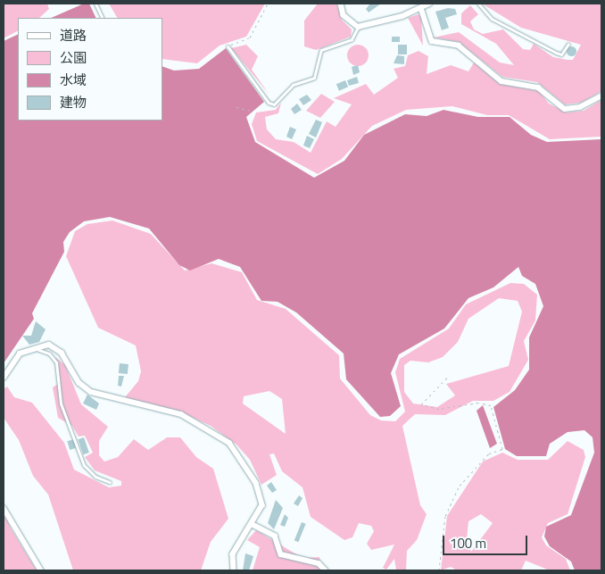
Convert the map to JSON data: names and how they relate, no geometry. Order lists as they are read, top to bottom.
{
  "legend": [
    "道路",
    "公園",
    "水域",
    "建物"
  ],
  "scale_bar": "100 m"
}
